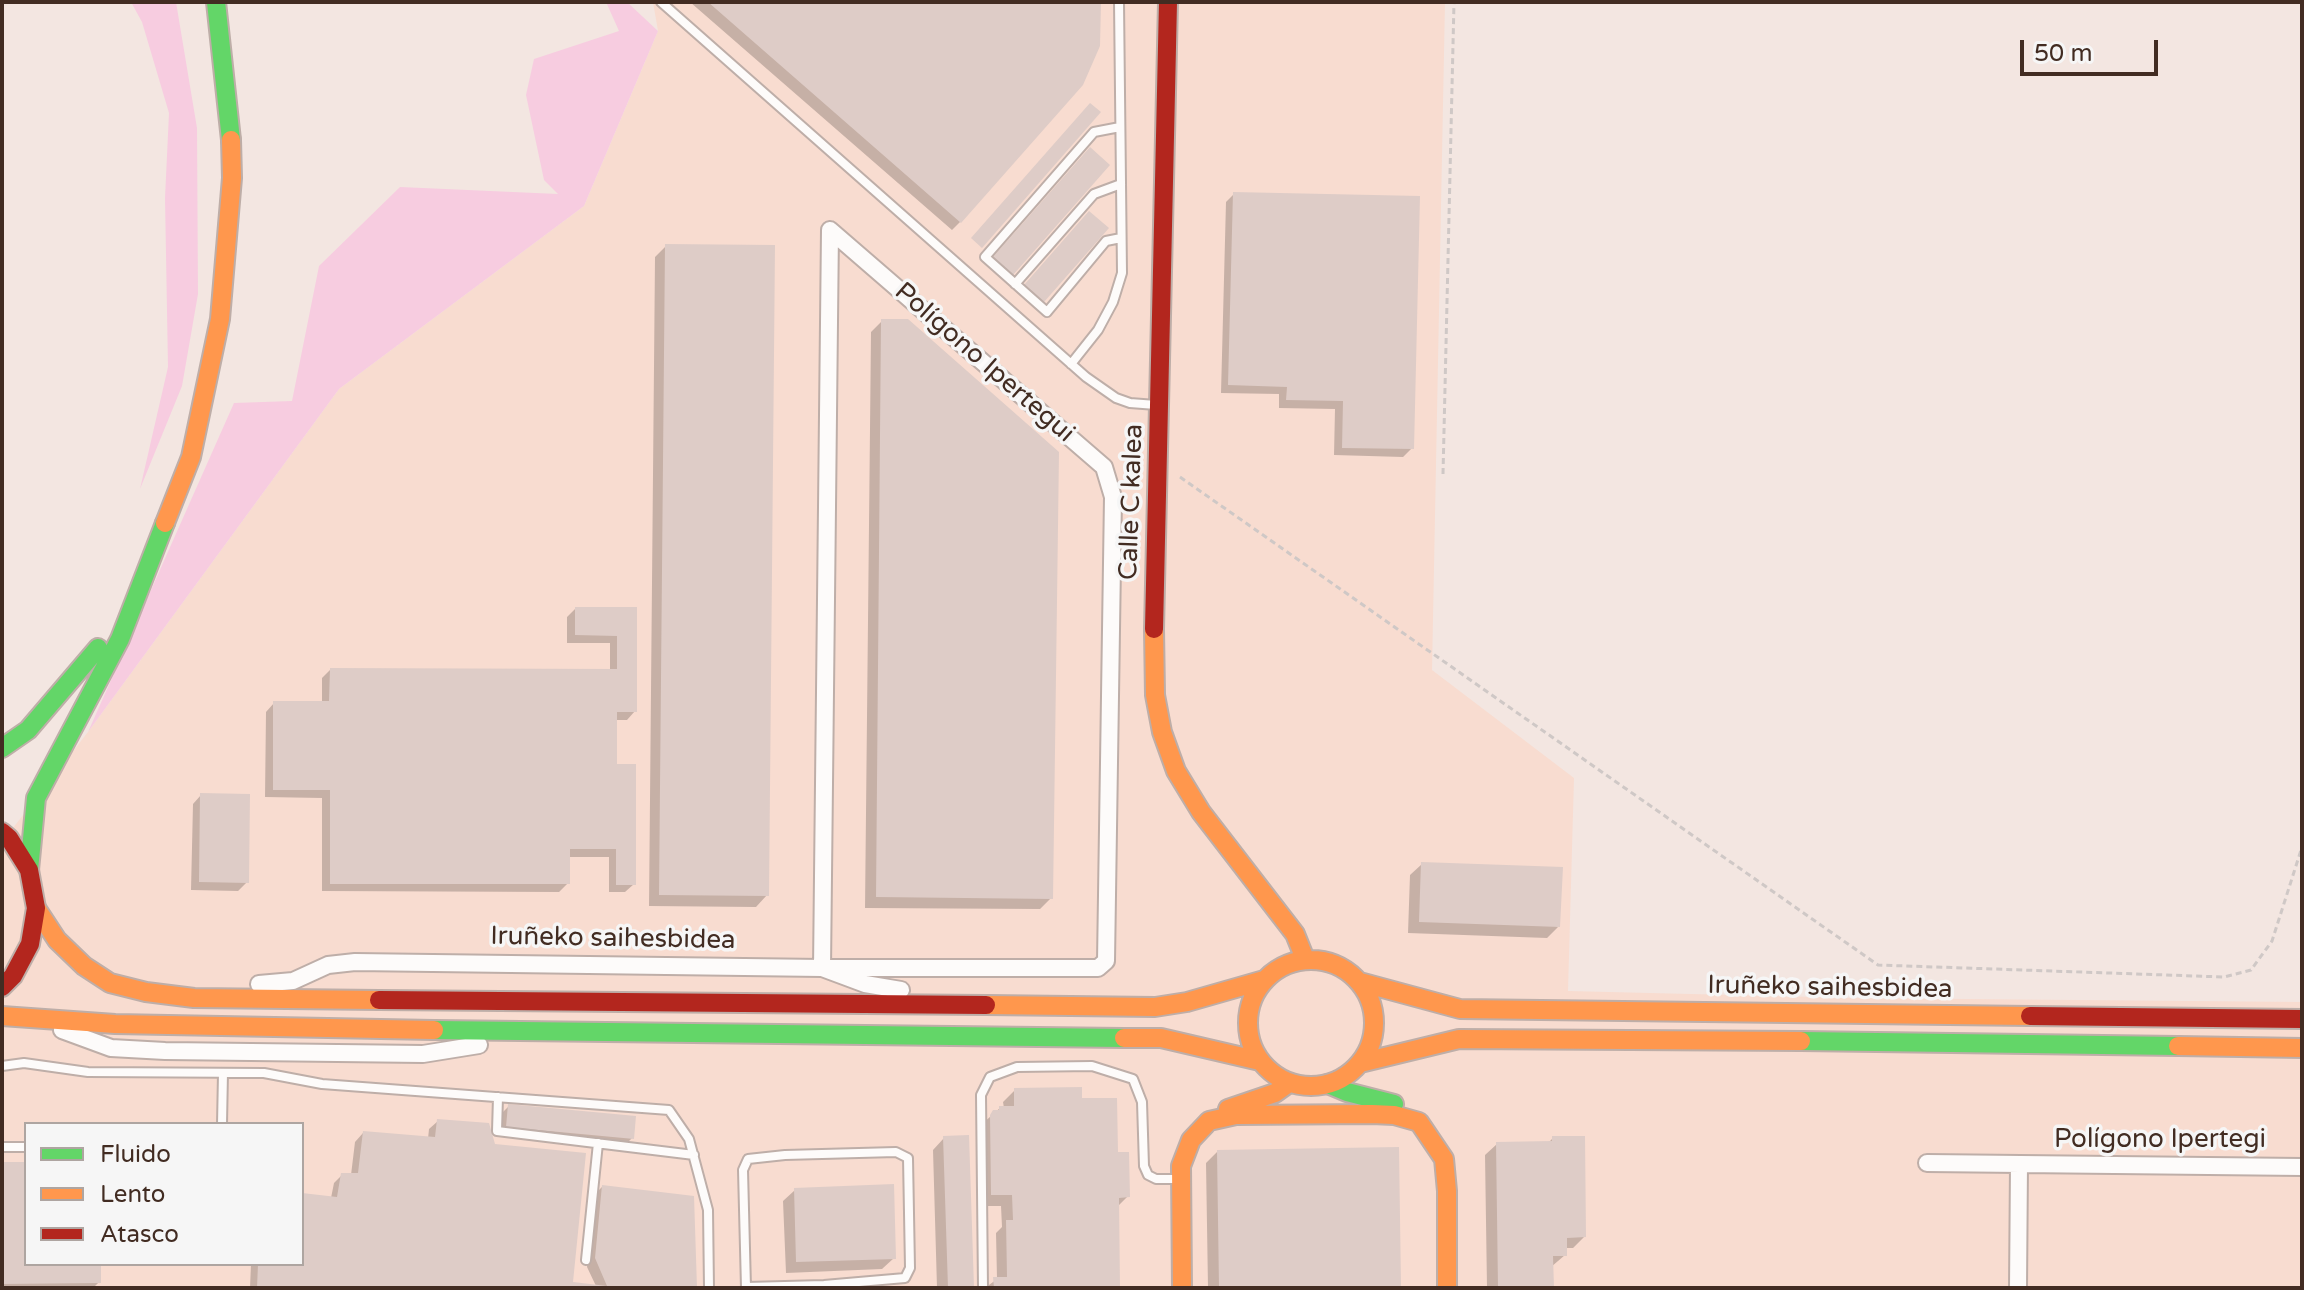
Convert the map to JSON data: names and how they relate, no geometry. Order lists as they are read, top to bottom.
{
  "streets": {
    "main road": ["Calle C kalea", "Iruñeko saihesbidea"],
    "street": ["Polígono Ipertegui", "Polígono Ipertegi"]
  },
  "crossings": [
    ["Polígono Ipertegui", "Iruñeko saihesbidea"],
    ["Calle C kalea", "Iruñeko saihesbidea"]
  ],
  "legend": ["Fluido", "Lento", "Atasco"],
  "scale_bar": "50 m"
}
